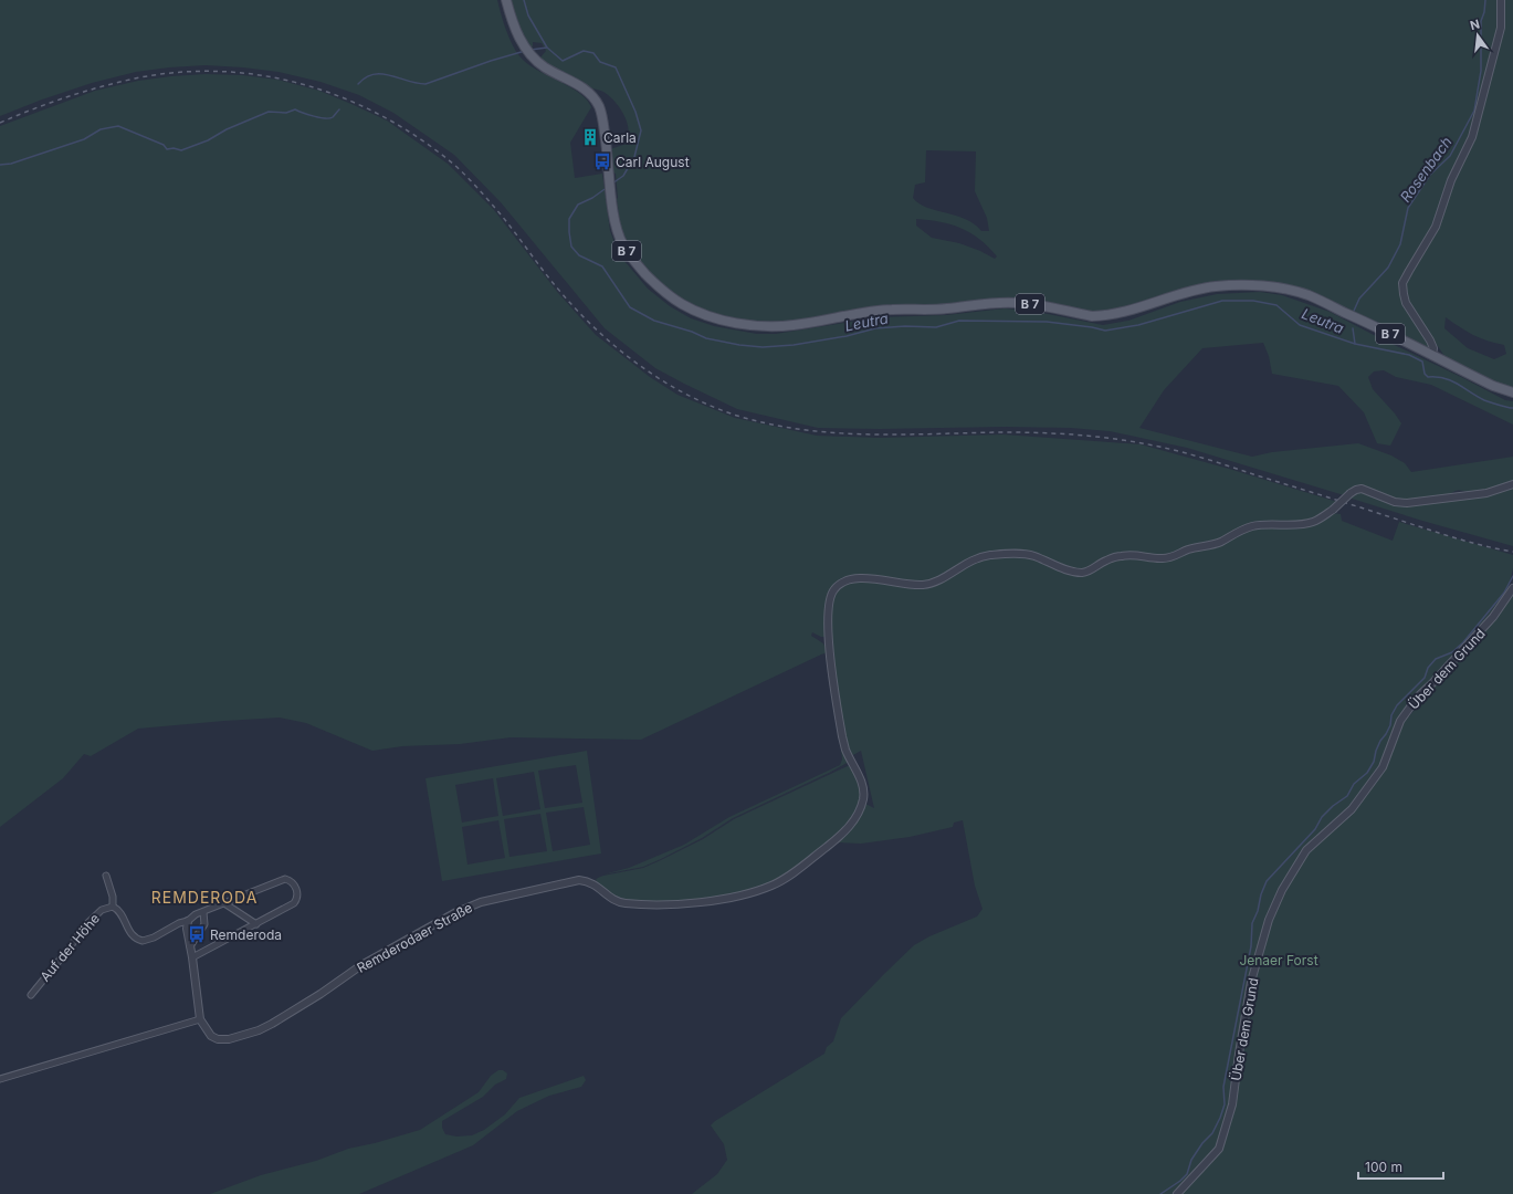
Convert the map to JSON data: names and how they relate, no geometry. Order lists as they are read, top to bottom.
{
  "streets": {
    "main road": ["B 7"],
    "street": ["Über dem Grund", "Remderodaer Straße", "Auf der Höhe"]
  },
  "districts": ["REMDERODA"],
  "water": ["Rosenbach", "Leutra"],
  "parks": ["Jenaer Forst"],
  "places": {
    "building": ["Carla"],
    "bus stop": ["Carl August", "Remderoda"]
  },
  "scale_bar": "100 m",
  "north": "top"
}
